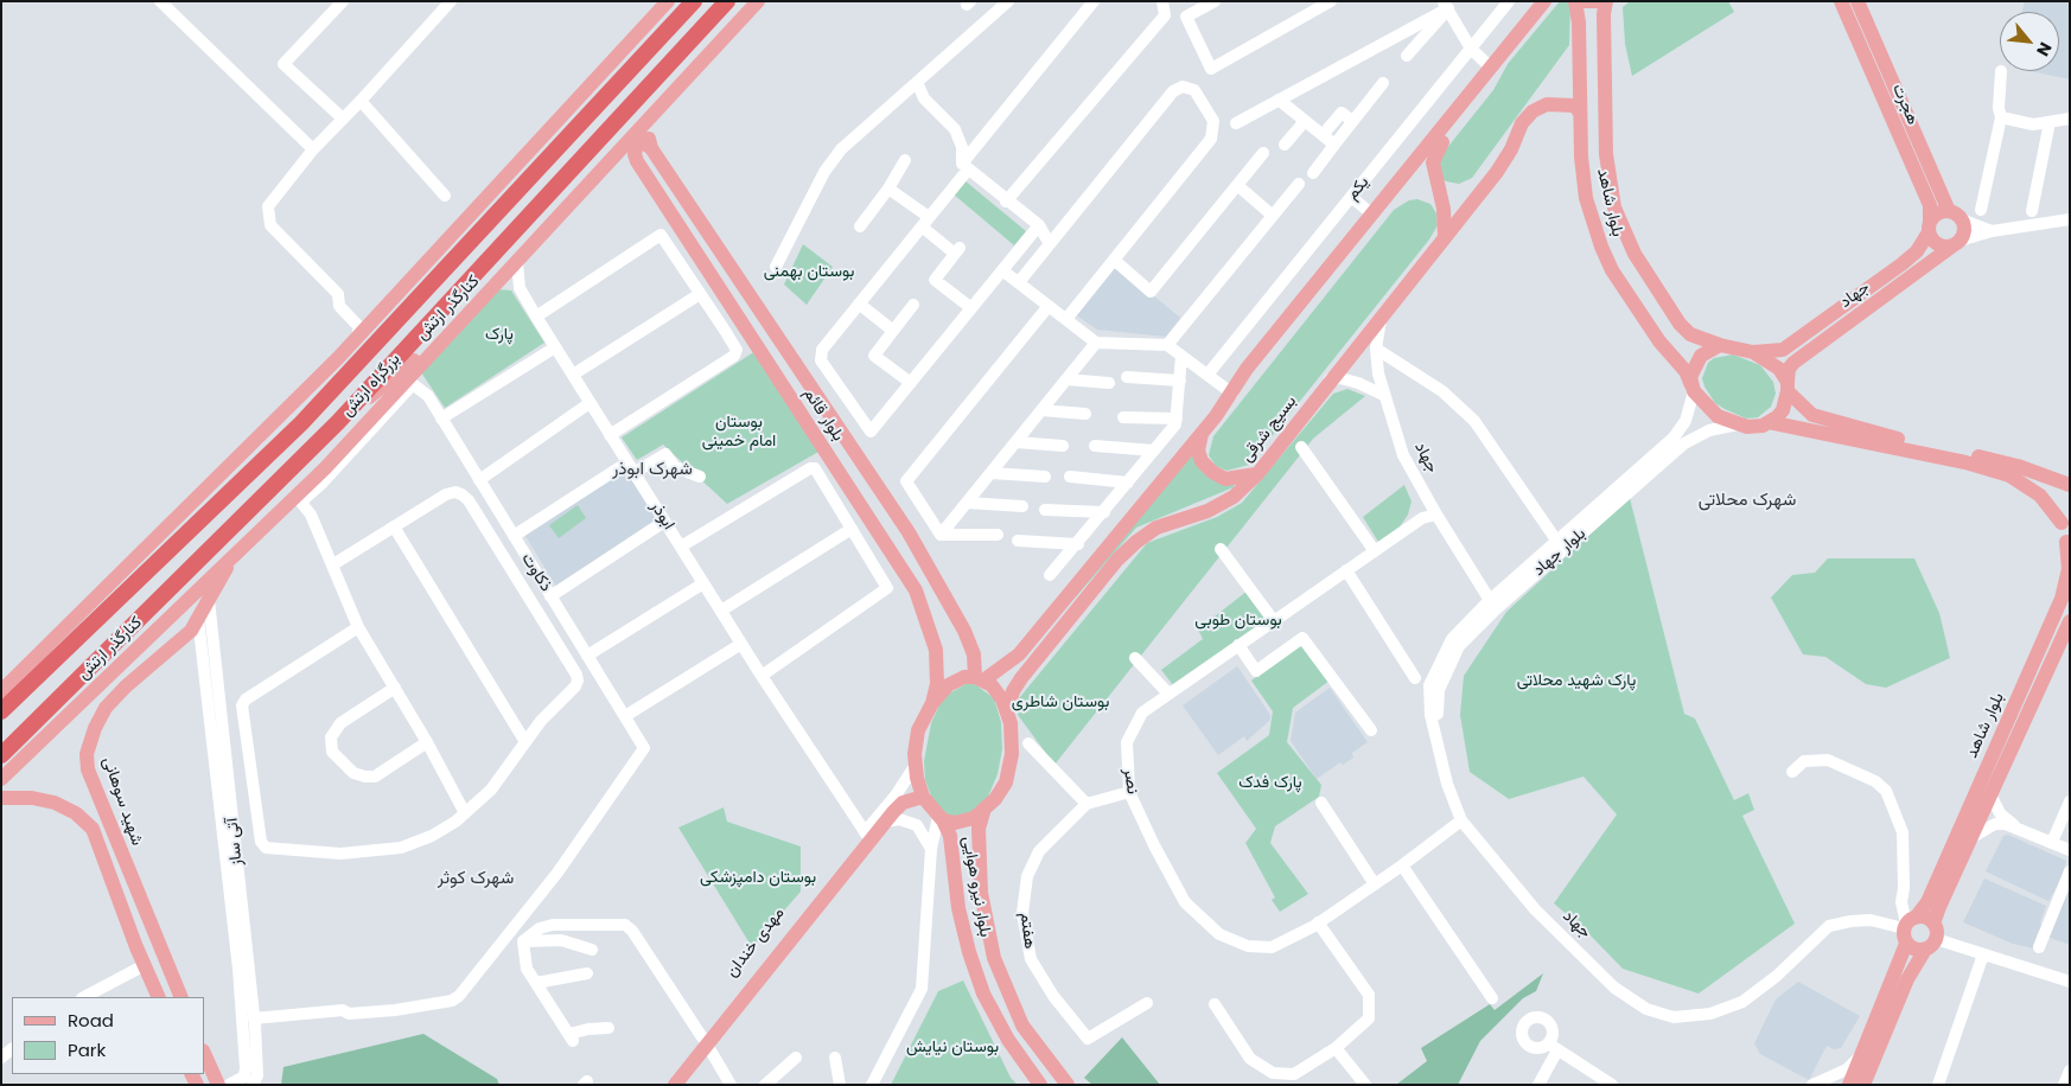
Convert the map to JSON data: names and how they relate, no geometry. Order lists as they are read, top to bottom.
{
  "streets": {
    "highway": ["بزرگراه ارتش"],
    "main road": [
      "هجرت",
      "بلوار شاهد",
      "جهاد",
      "کنارگذر ارتش",
      "بلوار قائم",
      "بسیج شرقی",
      "شهید سوهانی",
      "بلوار نیرو هوایی",
      "مهدی خندان"
    ],
    "street": [
      "یکم",
      "ابوذر",
      "بلوار جهاد",
      "ذکاوت",
      "نصر",
      "آتی ساز",
      "هفتم"
    ]
  },
  "crossings": [
    ["هجرت", "جهاد"],
    ["بلوار شاهد", "جهاد"],
    ["بلوار شاهد", "بسیج شرقی"],
    ["بلوار شاهد", "بلوار جهاد"],
    ["جهاد", "بسیج شرقی"],
    ["جهاد", "بلوار جهاد"],
    ["جهاد", "نصر"],
    ["کنارگذر ارتش", "ابوذر"],
    ["کنارگذر ارتش", "ذکاوت"],
    ["کنارگذر ارتش", "شهید سوهانی"],
    ["بلوار قائم", "بسیج شرقی"],
    ["بلوار قائم", "بلوار نیرو هوایی"],
    ["بلوار قائم", "مهدی خندان"],
    ["بسیج شرقی", "بلوار نیرو هوایی"],
    ["بسیج شرقی", "مهدی خندان"],
    ["ابوذر", "مهدی خندان"],
    ["ذکاوت", "آتی ساز"],
    ["نصر", "هفتم"],
    ["شهید سوهانی", "آتی ساز"],
    ["بلوار نیرو هوایی", "مهدی خندان"]
  ],
  "districts": ["شهرک ابوذر", "شهرک محلاتی", "شهرک کوثر"],
  "parks": [
    "بوستان بهمنی",
    "پارک",
    "بوستان امام خمینی",
    "بوستان طوبی",
    "پارک شهید محلاتی",
    "بوستان شاطری",
    "پارک فدک",
    "بوستان دامپزشکی",
    "بوستان نیایش"
  ],
  "legend": ["Road", "Park"],
  "north": "bottom right"
}
